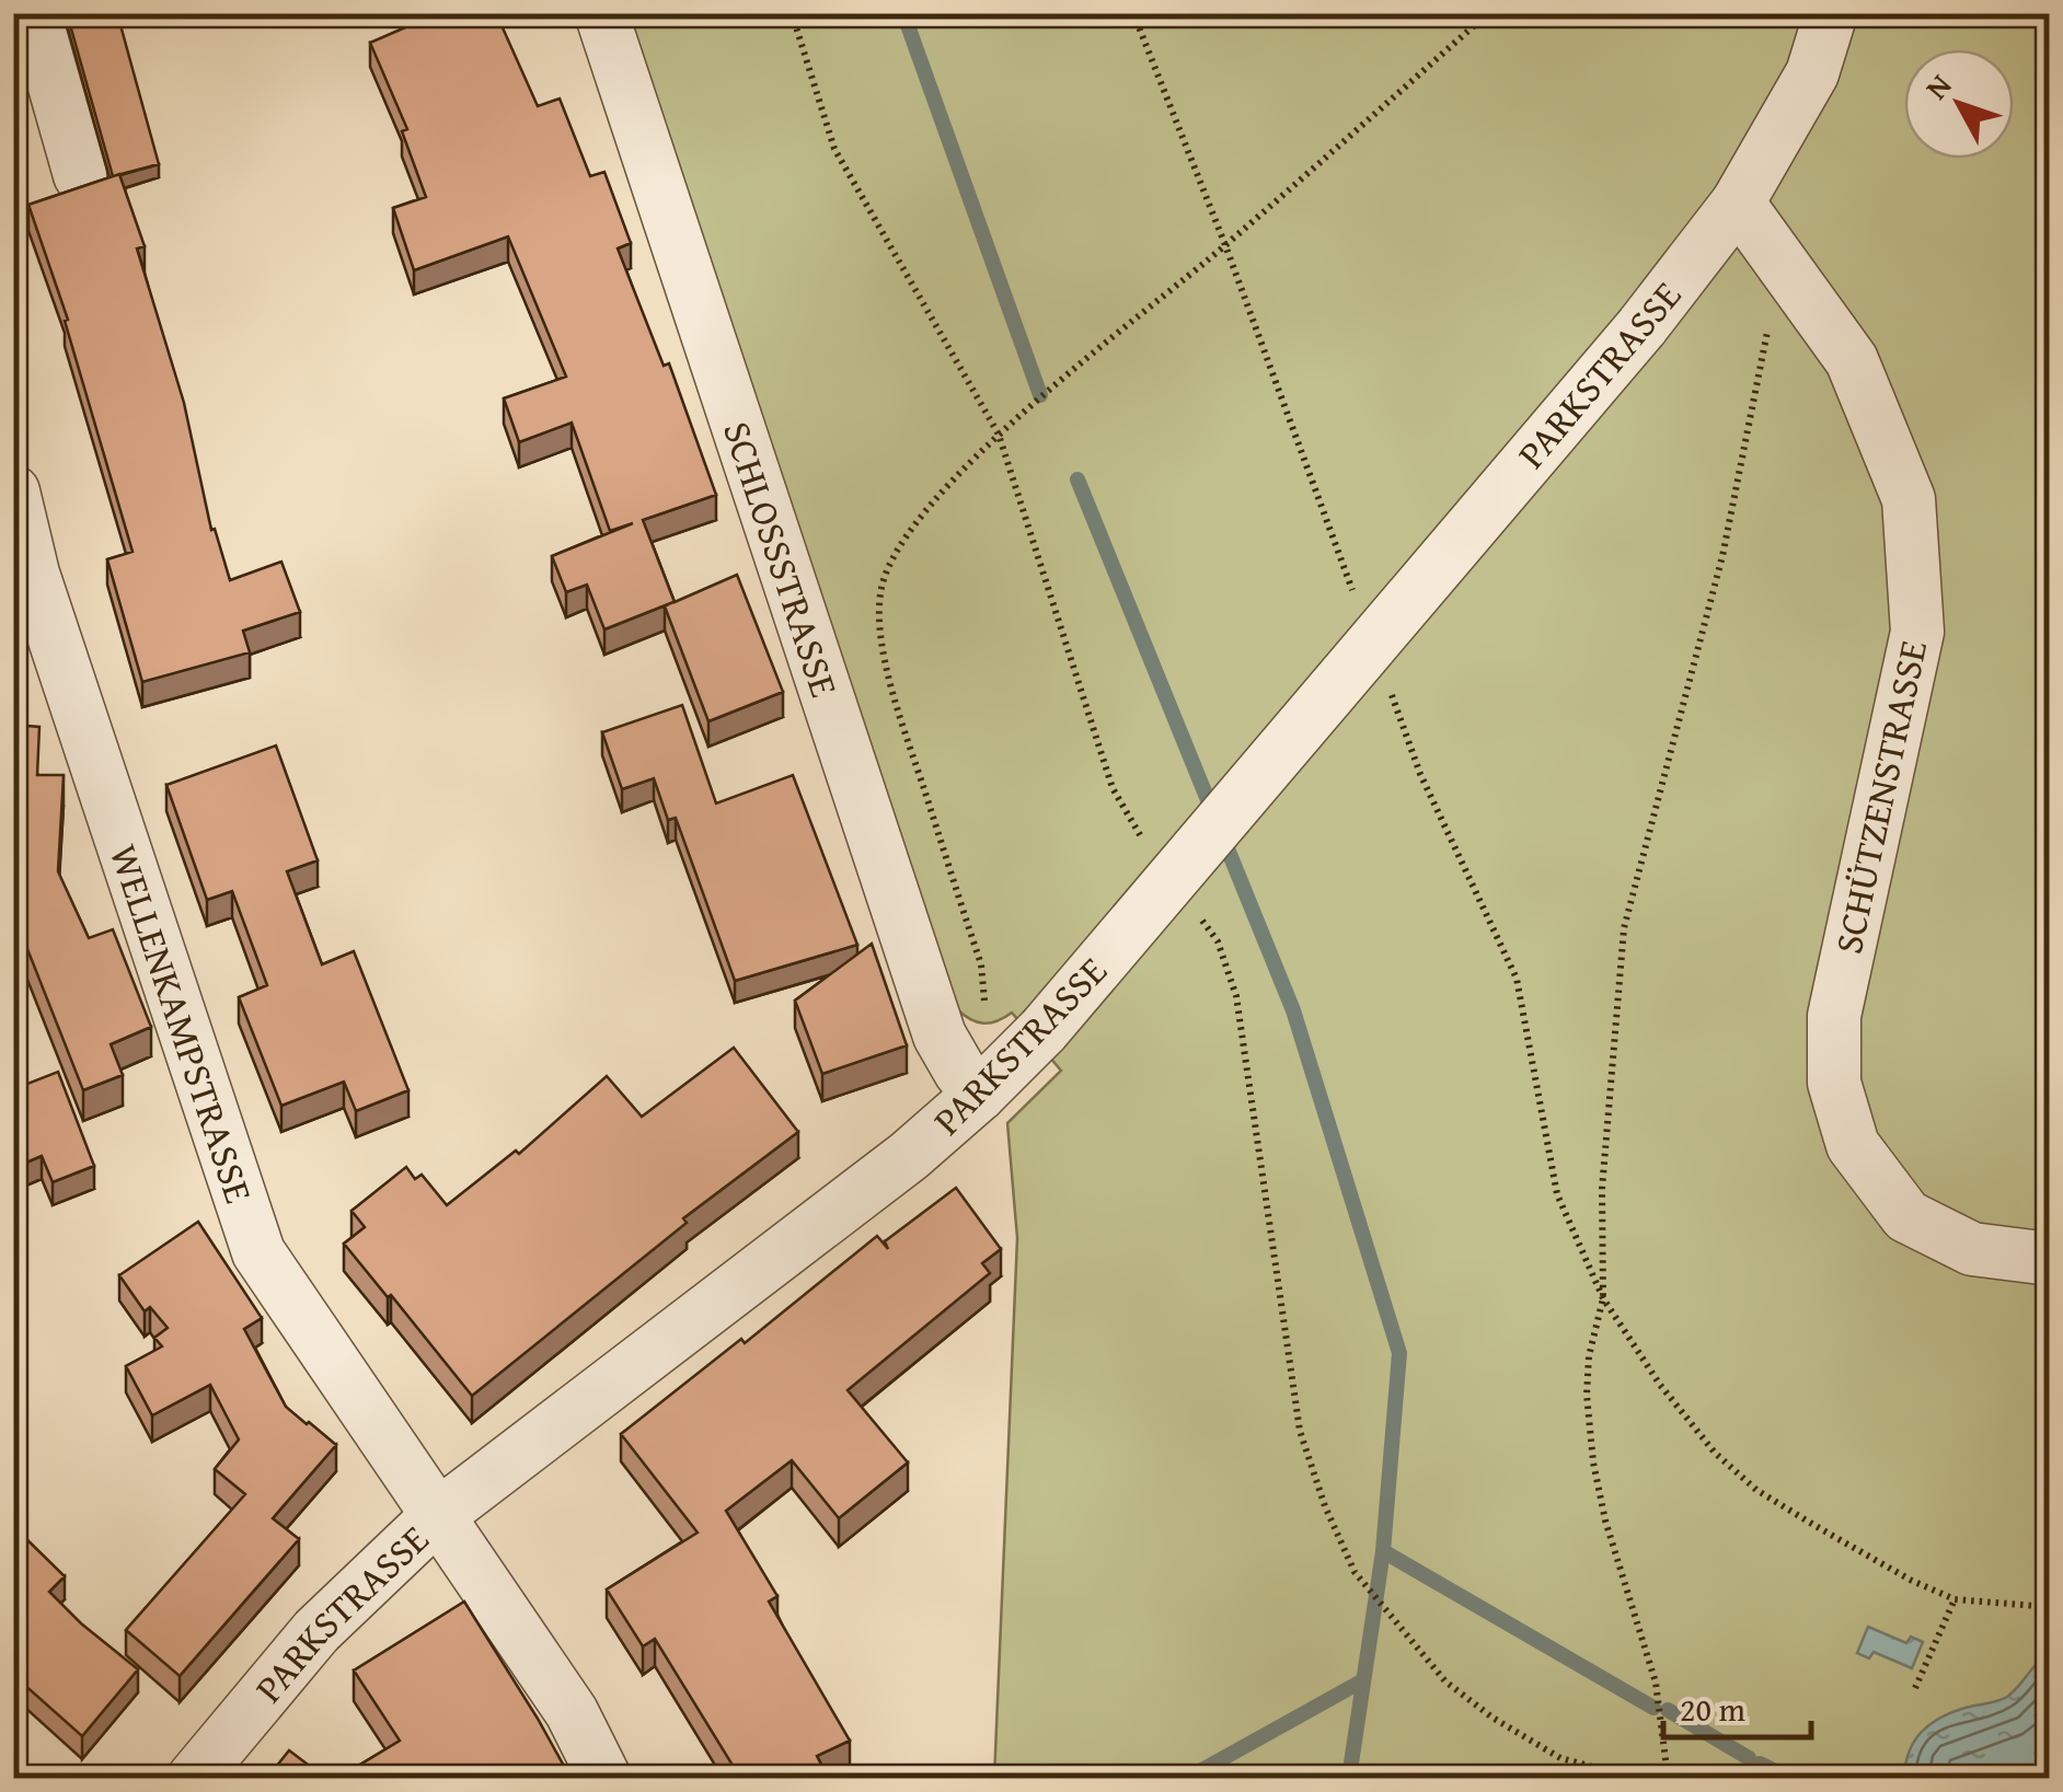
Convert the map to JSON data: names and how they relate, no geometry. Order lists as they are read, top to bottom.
{
  "streets": {
    "street": [
      "PARKSTRASSE",
      "SCHLOSSSTRASSE",
      "SCHÜTZENSTRASSE",
      "WELLENKAMPSTRASSE"
    ]
  },
  "crossings": [
    ["PARKSTRASSE", "SCHLOSSSTRASSE"],
    ["PARKSTRASSE", "SCHÜTZENSTRASSE"],
    ["PARKSTRASSE", "WELLENKAMPSTRASSE"]
  ],
  "scale_bar": "20 m",
  "north": "top left"
}
